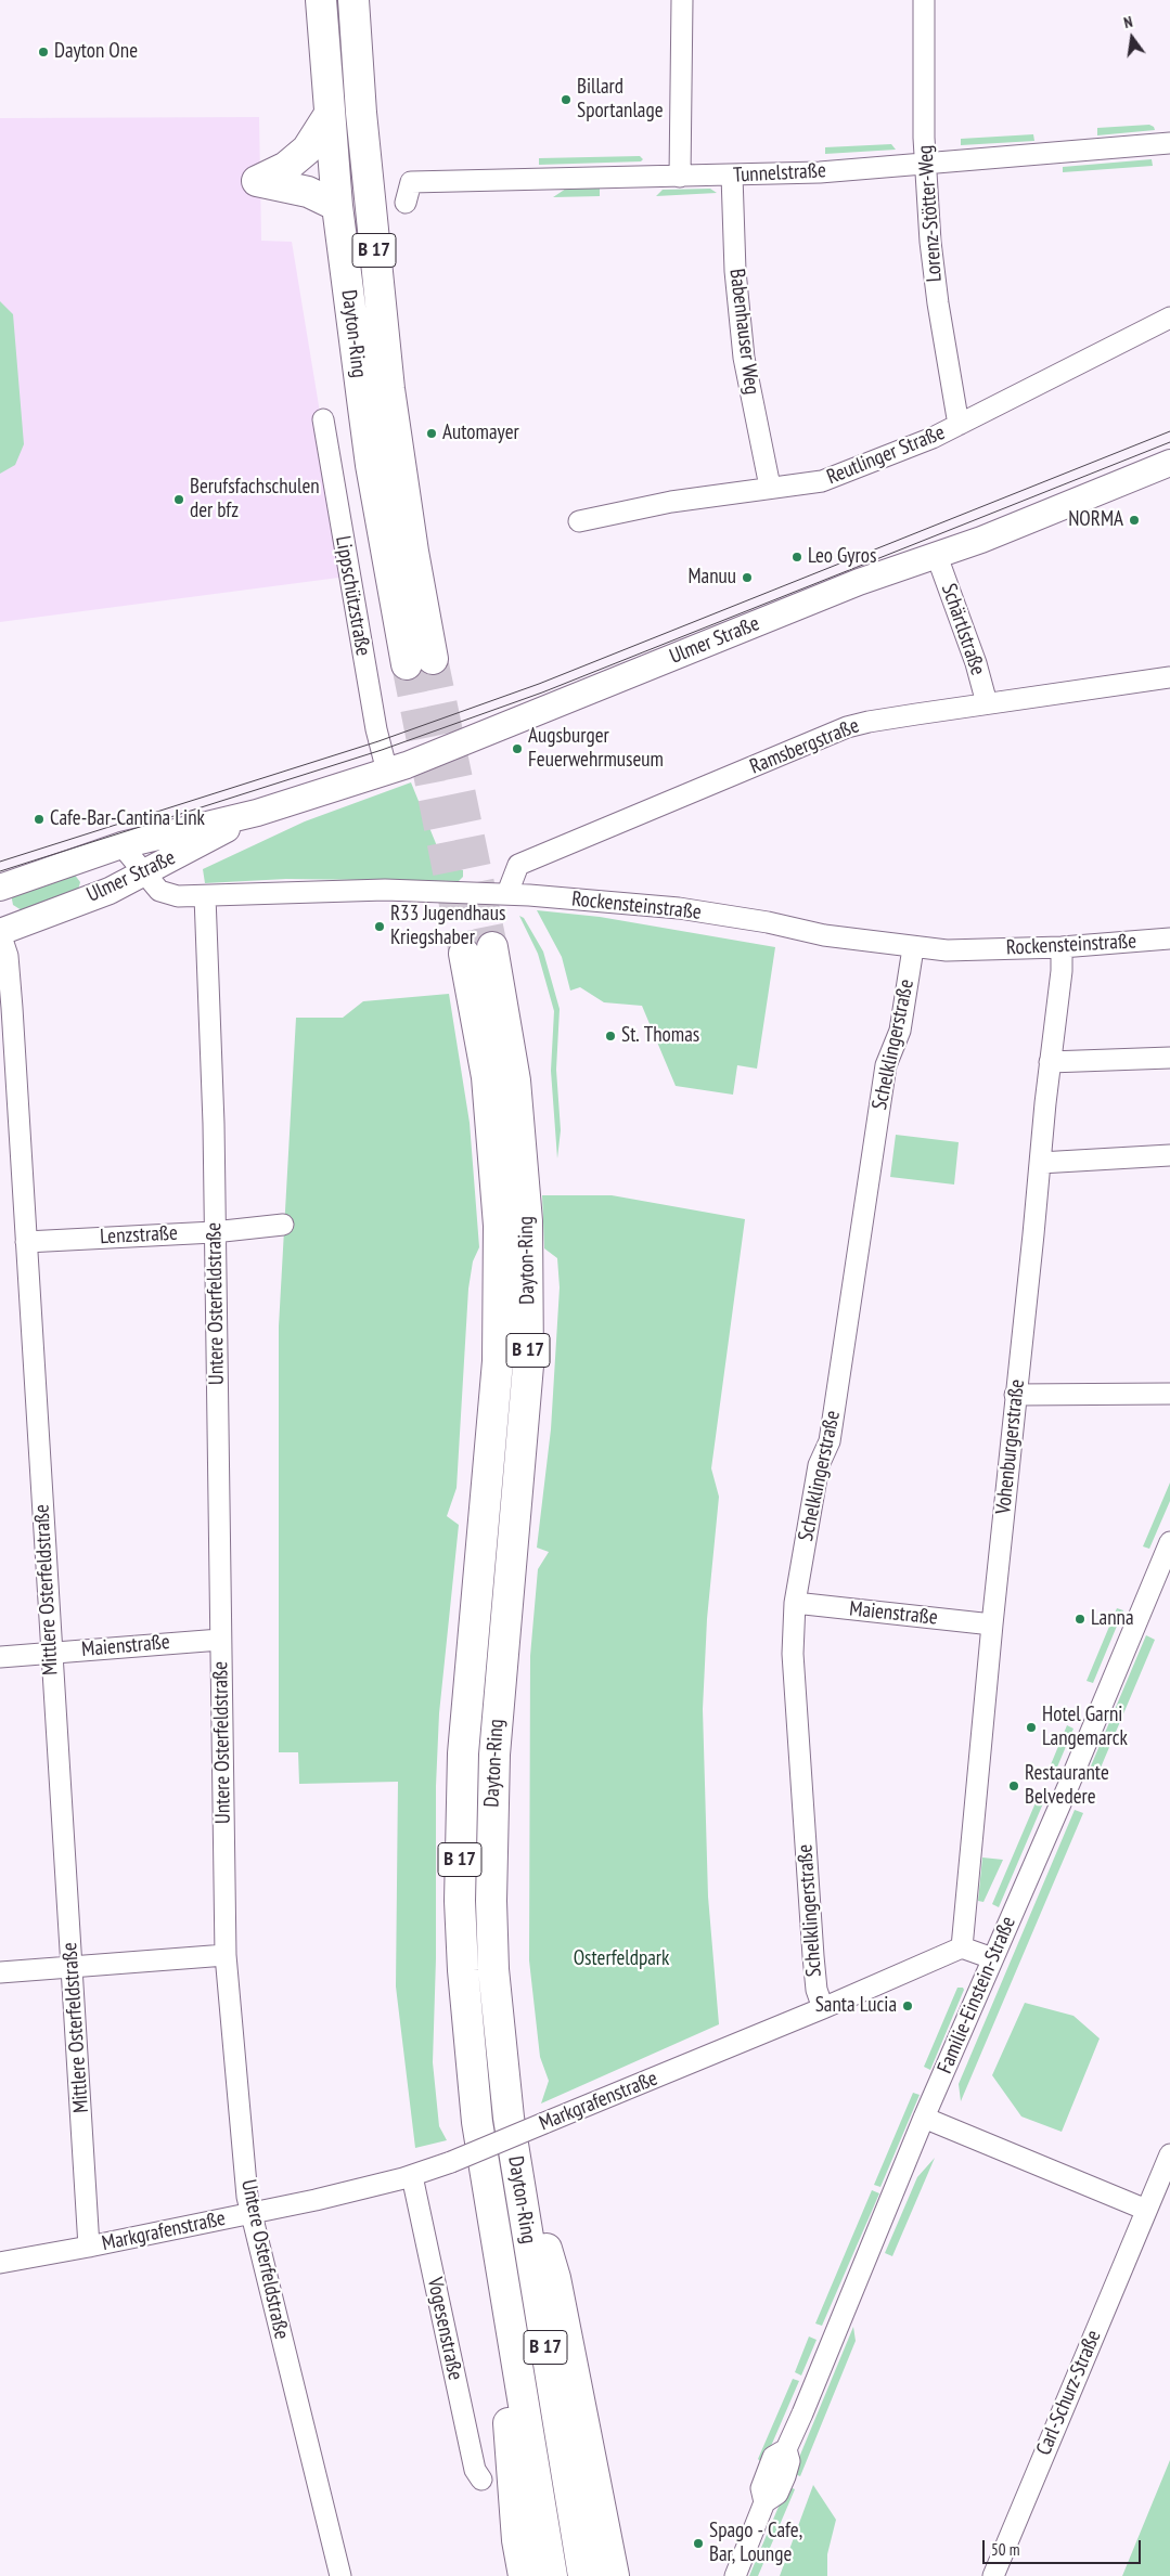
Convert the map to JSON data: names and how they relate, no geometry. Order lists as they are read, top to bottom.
{
  "streets": {
    "highway": ["B 17", "Dayton-Ring"],
    "street": [
      "Tunnelstraße",
      "Lorenz-Stötter-Weg",
      "Babenhauser Weg",
      "Reutlinger Straße",
      "Lippschützstraße",
      "Schärtlstraße",
      "Ulmer Straße",
      "Ramsbergstraße",
      "Rockensteinstraße",
      "Schelklingerstraße",
      "Lenzstraße",
      "Untere Osterfeldstraße",
      "Vohenburgerstraße",
      "Mittlere Osterfeldstraße",
      "Maienstraße",
      "Familie-Einstein-Straße",
      "Markgrafenstraße",
      "Vogesenstraße",
      "Carl-Schurz-Straße"
    ]
  },
  "crossings": [
    ["Tunnelstraße", "Lorenz-Stötter-Weg"],
    ["Tunnelstraße", "Babenhauser Weg"],
    ["Lorenz-Stötter-Weg", "Reutlinger Straße"],
    ["Babenhauser Weg", "Reutlinger Straße"],
    ["Lippschützstraße", "Ulmer Straße"],
    ["Schärtlstraße", "Ulmer Straße"],
    ["Schärtlstraße", "Ramsbergstraße"],
    ["Ulmer Straße", "Rockensteinstraße"],
    ["Ulmer Straße", "Mittlere Osterfeldstraße"],
    ["Ramsbergstraße", "Rockensteinstraße"],
    ["Rockensteinstraße", "Schelklingerstraße"],
    ["Rockensteinstraße", "Untere Osterfeldstraße"],
    ["Rockensteinstraße", "Vohenburgerstraße"],
    ["Schelklingerstraße", "Maienstraße"],
    ["Schelklingerstraße", "Markgrafenstraße"],
    ["Lenzstraße", "Untere Osterfeldstraße"],
    ["Lenzstraße", "Mittlere Osterfeldstraße"],
    ["Untere Osterfeldstraße", "Maienstraße"],
    ["Untere Osterfeldstraße", "Markgrafenstraße"],
    ["Vohenburgerstraße", "Maienstraße"],
    ["Vohenburgerstraße", "Markgrafenstraße"],
    ["Mittlere Osterfeldstraße", "Maienstraße"],
    ["Mittlere Osterfeldstraße", "Markgrafenstraße"],
    ["Markgrafenstraße", "Vogesenstraße"]
  ],
  "parks": ["Osterfeldpark"],
  "places": [
    "Dayton One",
    "Billard Sportanlage",
    "Automayer",
    "Berufsfachschulen der bfz",
    "NORMA",
    "Leo Gyros",
    "Manuu",
    "Augsburger Feuerwehrmuseum",
    "Cafe-Bar-Cantina Link",
    "R33 Jugendhaus Kriegshaber",
    "St. Thomas",
    "Lanna",
    "Hotel Garni Langemarck",
    "Restaurante Belvedere",
    "Santa Lucia",
    "Spago - Cafe, Bar, Lounge"
  ],
  "scale_bar": "50 m",
  "north": "top"
}
